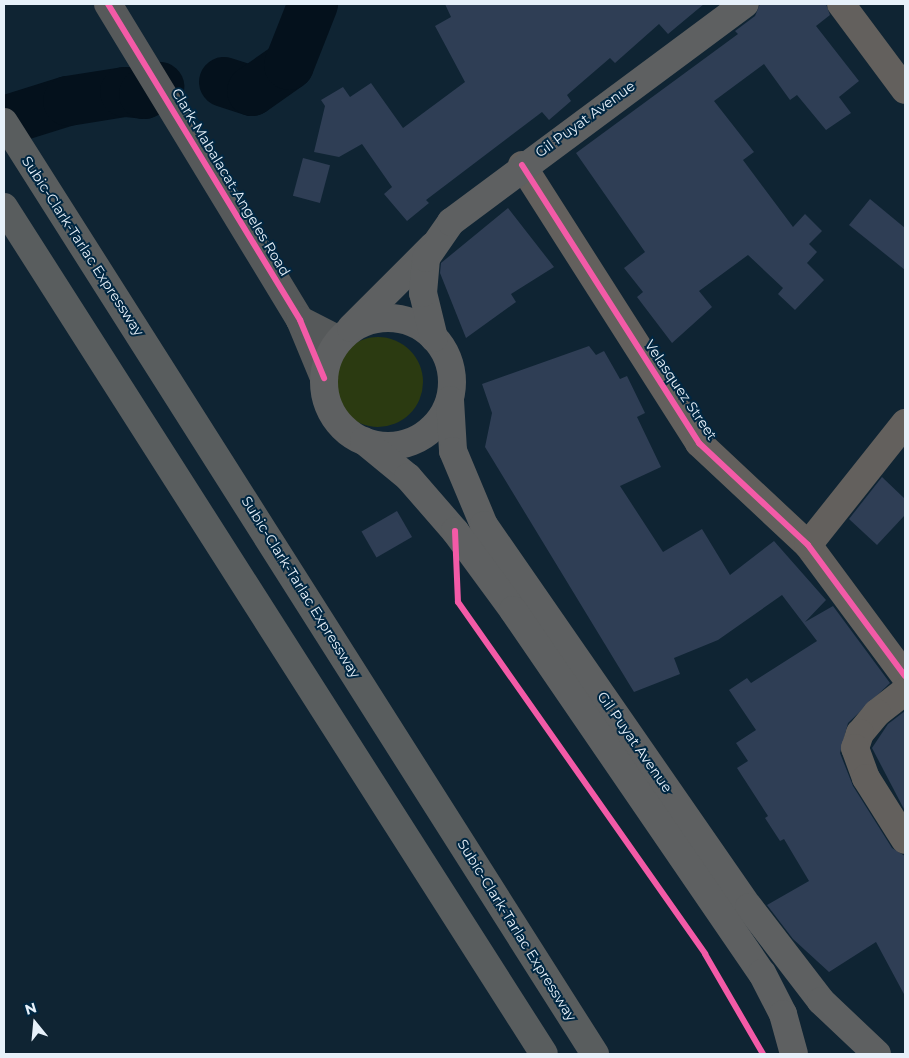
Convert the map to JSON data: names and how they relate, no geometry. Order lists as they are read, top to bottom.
{
  "streets": {
    "highway": ["Subic-Clark-Tarlac Expressway"],
    "main road": ["Gil Puyat Avenue"],
    "street": ["Clark-Mabalacat-Angeles Road", "Velasquez Street"]
  },
  "crossings": [
    ["Gil Puyat Avenue", "Clark-Mabalacat-Angeles Road"],
    ["Gil Puyat Avenue", "Velasquez Street"]
  ],
  "north": "top"
}
